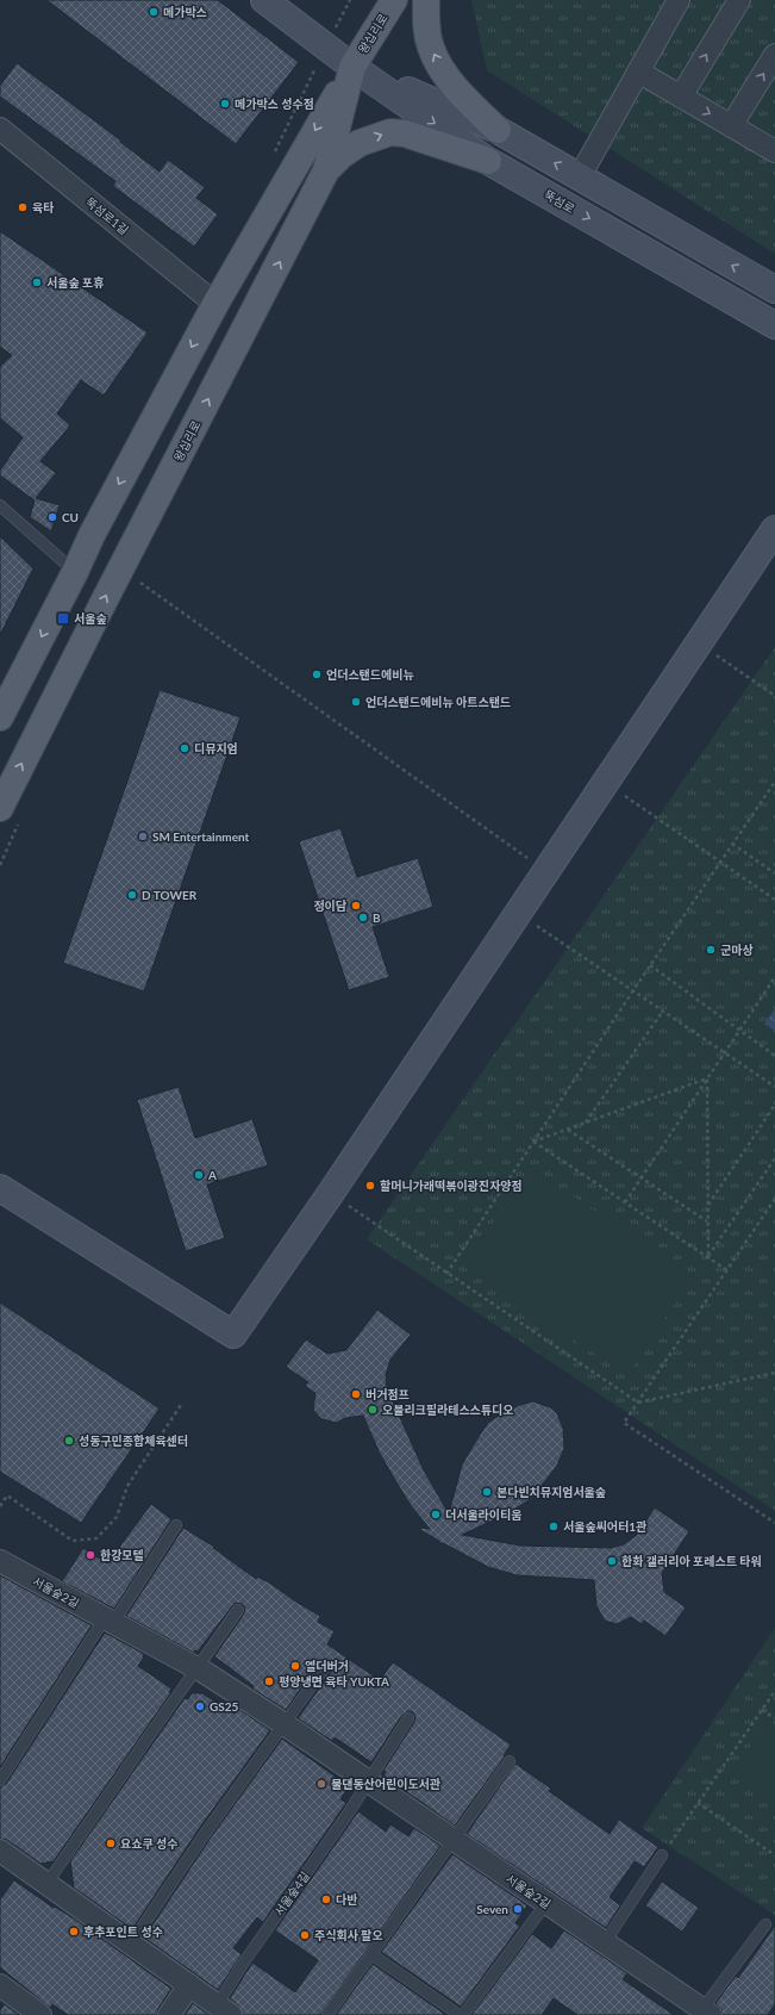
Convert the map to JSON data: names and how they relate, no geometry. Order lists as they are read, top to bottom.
{
  "streets": {
    "main road": ["왕십리로"],
    "street": [
      "뚝섬로",
      "뚝섬로1길",
      "서울숲2길",
      "서울숲4길"
    ]
  },
  "crossings": [
    ["왕십리로", "뚝섬로"],
    ["왕십리로", "뚝섬로1길"],
    ["서울숲2길", "서울숲4길"]
  ],
  "places": {
    "other": [
      "메가박스",
      "메가박스 성수점",
      "육타",
      "서울숲 포휴",
      "CU",
      "언더스탠드에비뉴",
      "언더스탠드에비뉴 아트스탠드",
      "디뮤지엄",
      "SM Entertainment",
      "D TOWER",
      "정이담",
      "B",
      "군마상",
      "A",
      "할머니가래떡볶이광진자양점",
      "버거점프",
      "오블리크필라테스스튜디오",
      "성동구민종합체육센터",
      "본다빈치뮤지엄서울숲",
      "더서울라이티움",
      "서울숲씨어터1관",
      "한강모텔",
      "한화 갤러리아 포레스트 타워",
      "엘더버거",
      "평양냉면 육타 YUKTA",
      "GS25",
      "물댄동산어린이도서관",
      "요쇼쿠 성수",
      "다반",
      "Seven",
      "후추포인트 성수",
      "주식회사 팔오"
    ],
    "transit": ["서울숲"]
  }
}
